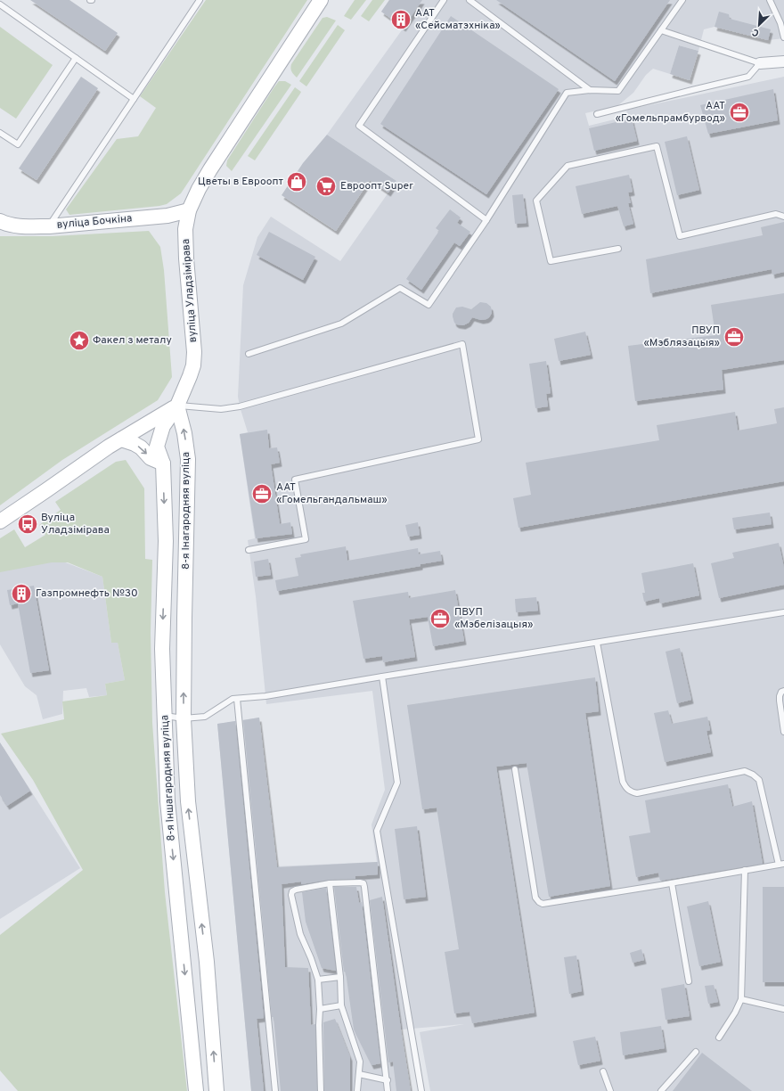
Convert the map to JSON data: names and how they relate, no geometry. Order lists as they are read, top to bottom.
{
  "streets": {
    "main road": [
      "вуліца Бочкіна",
      "вуліца Уладзімірава",
      "8-я Інагародняя вуліца",
      "8-я Іншагародняя вуліца"
    ]
  },
  "crossings": [
    ["вуліца Бочкіна", "вуліца Уладзімірава"],
    ["вуліца Уладзімірава", "8-я Інагародняя вуліца"],
    ["8-я Інагародняя вуліца", "8-я Іншагародняя вуліца"]
  ],
  "one_way": ["8-я Інагародняя вуліца"],
  "places": {
    "building": ["ААТ «Сейсматэхніка»", "Газпромнефть №30"],
    "office": [
      "ААТ «Гомельпрамбурвод»",
      "ПВУП «Мэблязацыя»",
      "ААТ «Гомельгандальмаш»",
      "ПВУП «Мэбелізацыя»"
    ],
    "shop": ["Цветы в Евроопт"],
    "supermarket": ["Евроопт Super"],
    "place": ["Факел з металу"],
    "bus stop": ["Вуліца Уладзімірава"]
  },
  "north": "bottom left"
}
